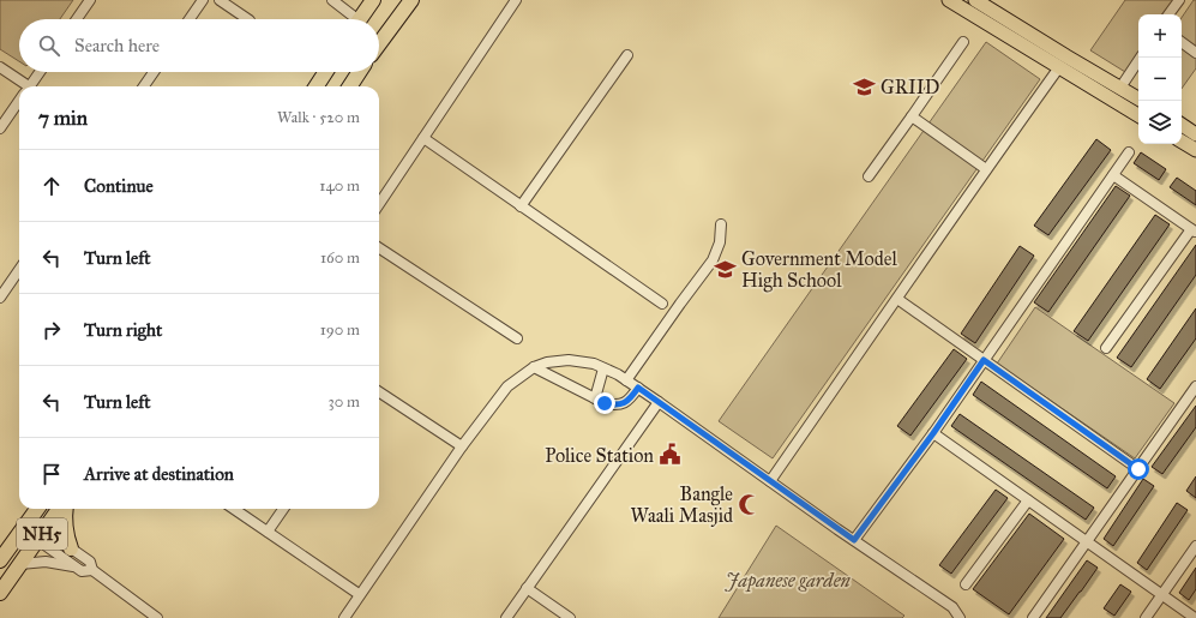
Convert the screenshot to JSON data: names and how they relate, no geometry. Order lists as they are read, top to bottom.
{
  "streets": {
    "highway": ["NH5"]
  },
  "parks": ["Japanese garden"],
  "places": {
    "school or university": ["GRIID", "Government Model High School"],
    "public building": ["Police Station"],
    "mosque": ["Bangle Waali Masjid"]
  },
  "page": {
    "map_buttons": ["+", "−"],
    "search": "Search here",
    "heading": ["7 min", "Walk · 520 m"],
    "list": [
      ["Continue", "140 m"],
      ["Turn left", "160 m"],
      ["Turn right", "190 m"],
      ["Turn left", "30 m"],
      "Arrive at destination"
    ]
  }
}
